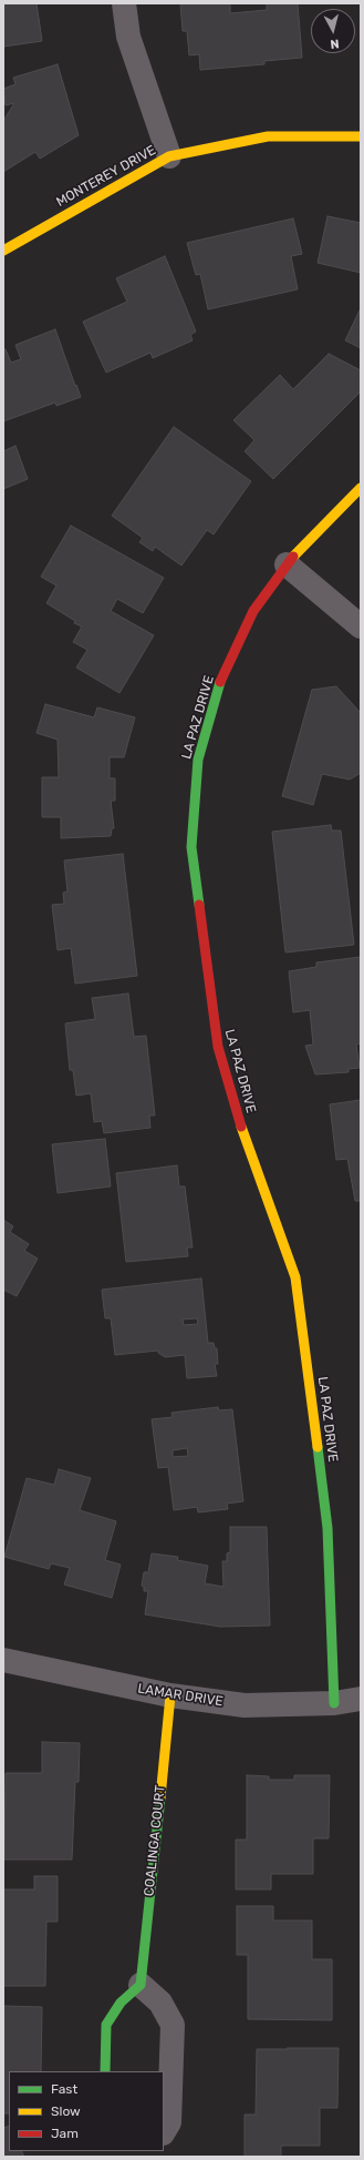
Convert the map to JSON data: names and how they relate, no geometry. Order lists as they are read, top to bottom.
{
  "streets": {
    "street": [
      "MONTEREY DRIVE",
      "LA PAZ DRIVE",
      "LAMAR DRIVE",
      "COALINGA COURT"
    ]
  },
  "crossings": [
    ["LA PAZ DRIVE", "LAMAR DRIVE"],
    ["LAMAR DRIVE", "COALINGA COURT"]
  ],
  "legend": ["Fast", "Slow", "Jam"],
  "north": "bottom"
}
